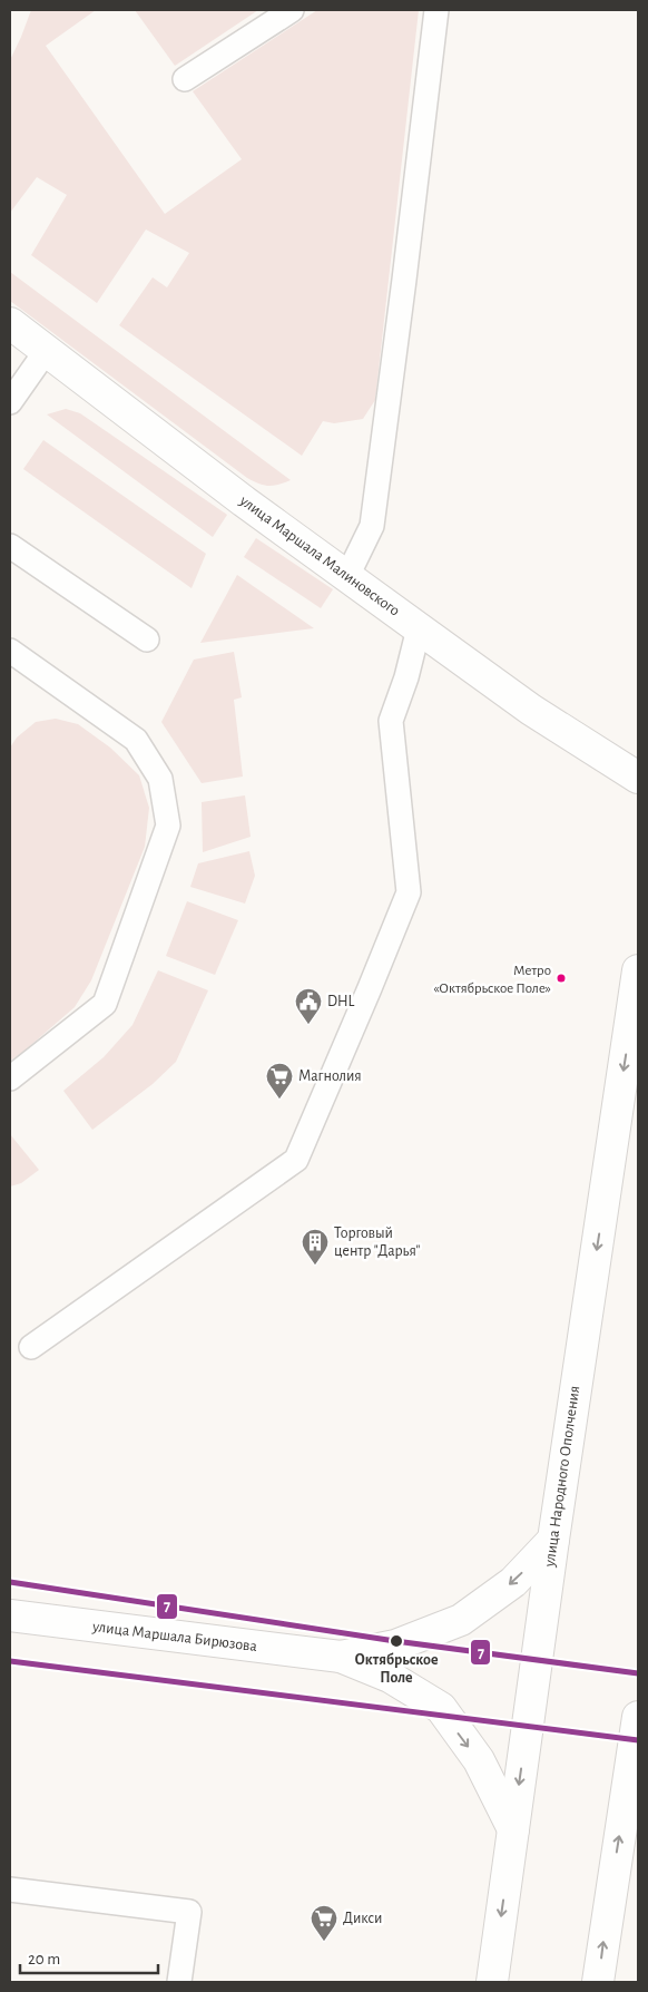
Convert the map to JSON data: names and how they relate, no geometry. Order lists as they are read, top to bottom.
{
  "streets": {
    "street": ["улица Маршала Малиновского", "улица Народного Ополчения", "улица Маршала Бирюзова"]
  },
  "crossings": [
    ["улица Народного Ополчения", "улица Маршала Бирюзова"]
  ],
  "places": {
    "other": ["Метро «Октябрьское Поле»", "Октябрьское Поле"],
    "public building": ["DHL"],
    "supermarket": ["Магнолия", "Дикси"],
    "building": ["Торговый центр \"Дарья\""]
  },
  "lines": ["transit line 7"],
  "scale_bar": "20 m"
}
